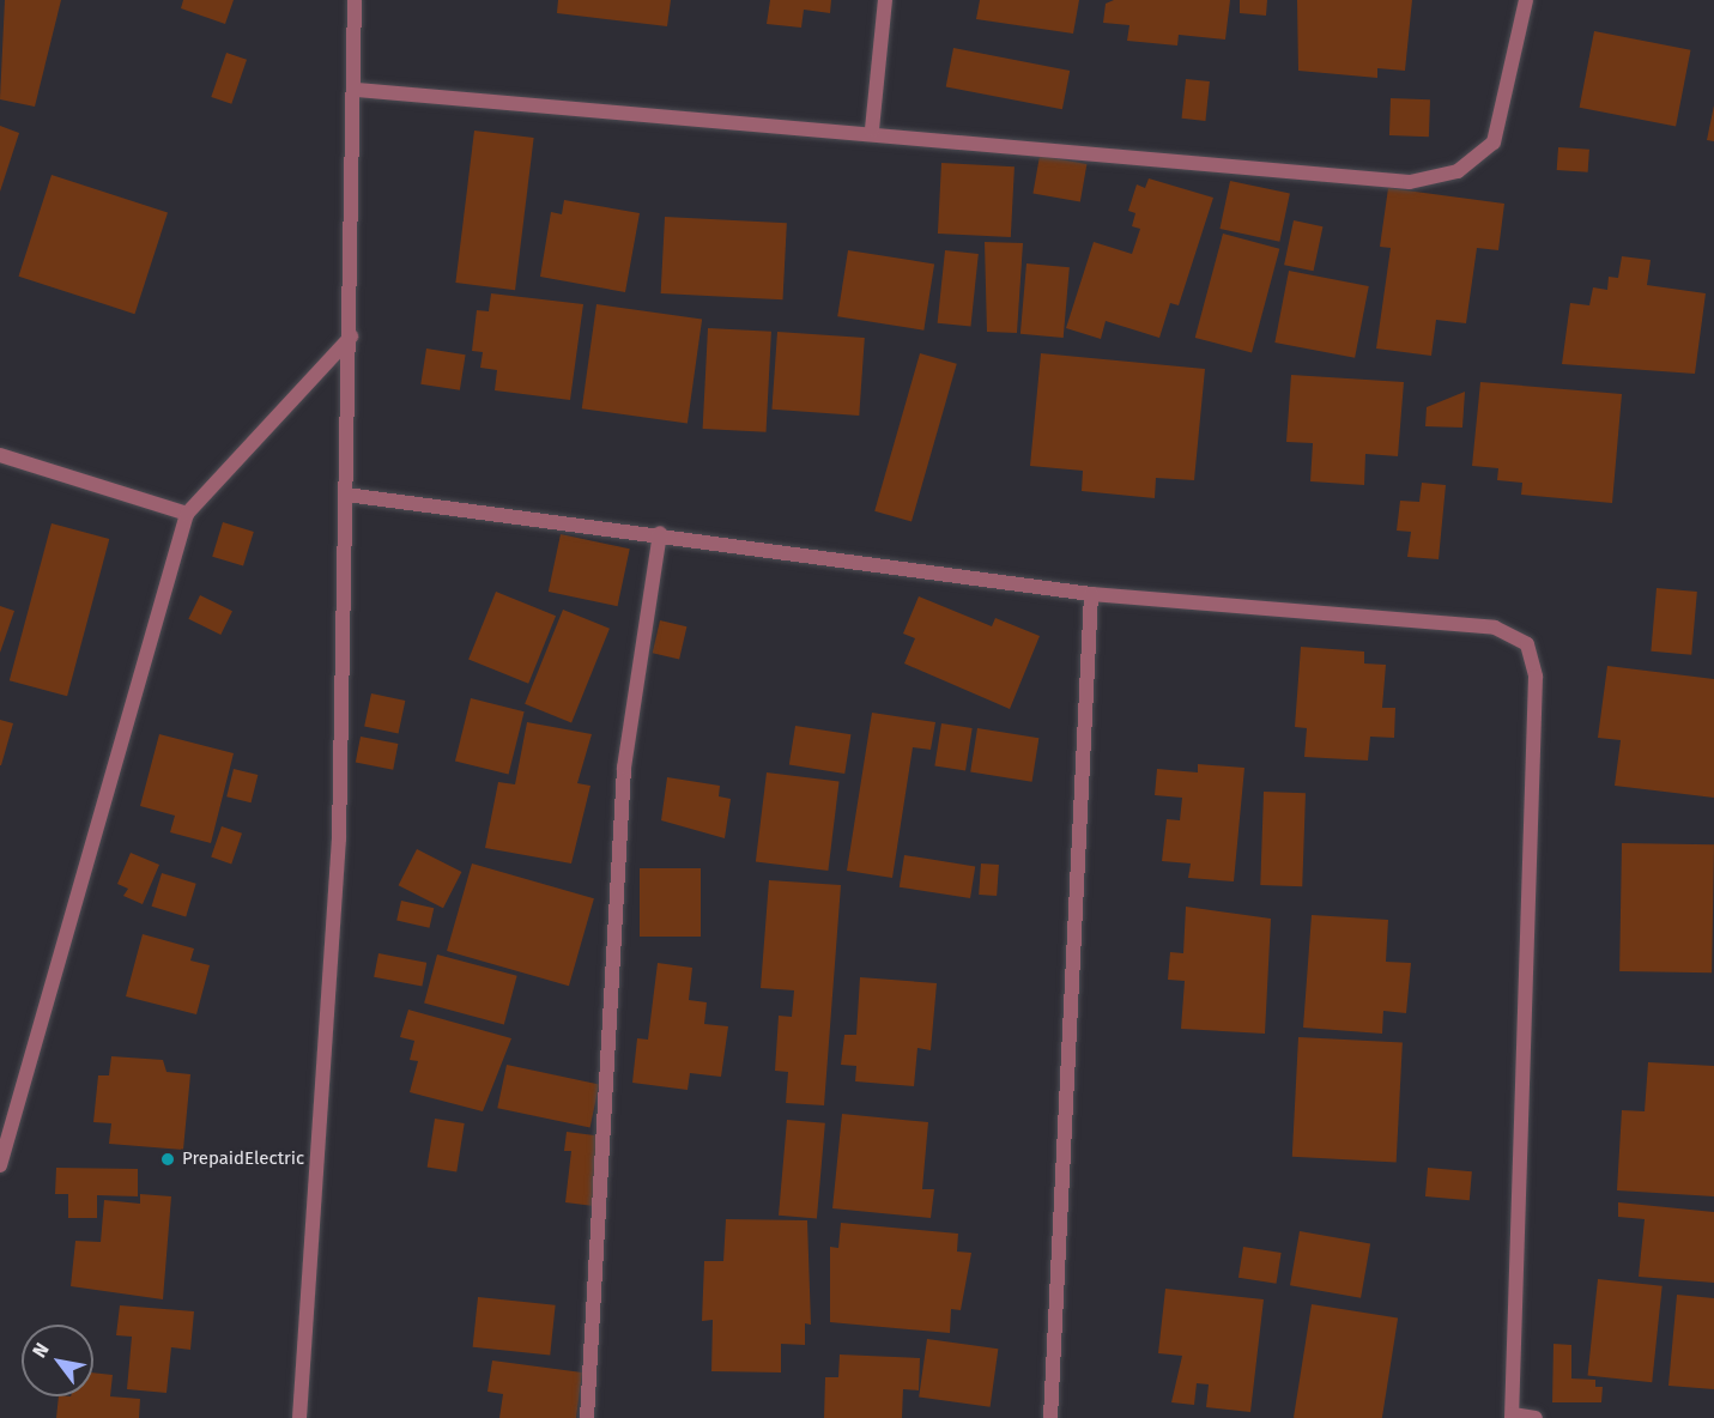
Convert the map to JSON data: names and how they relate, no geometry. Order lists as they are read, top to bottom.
{
  "places": ["PrepaidElectric"],
  "north": "top left"
}
